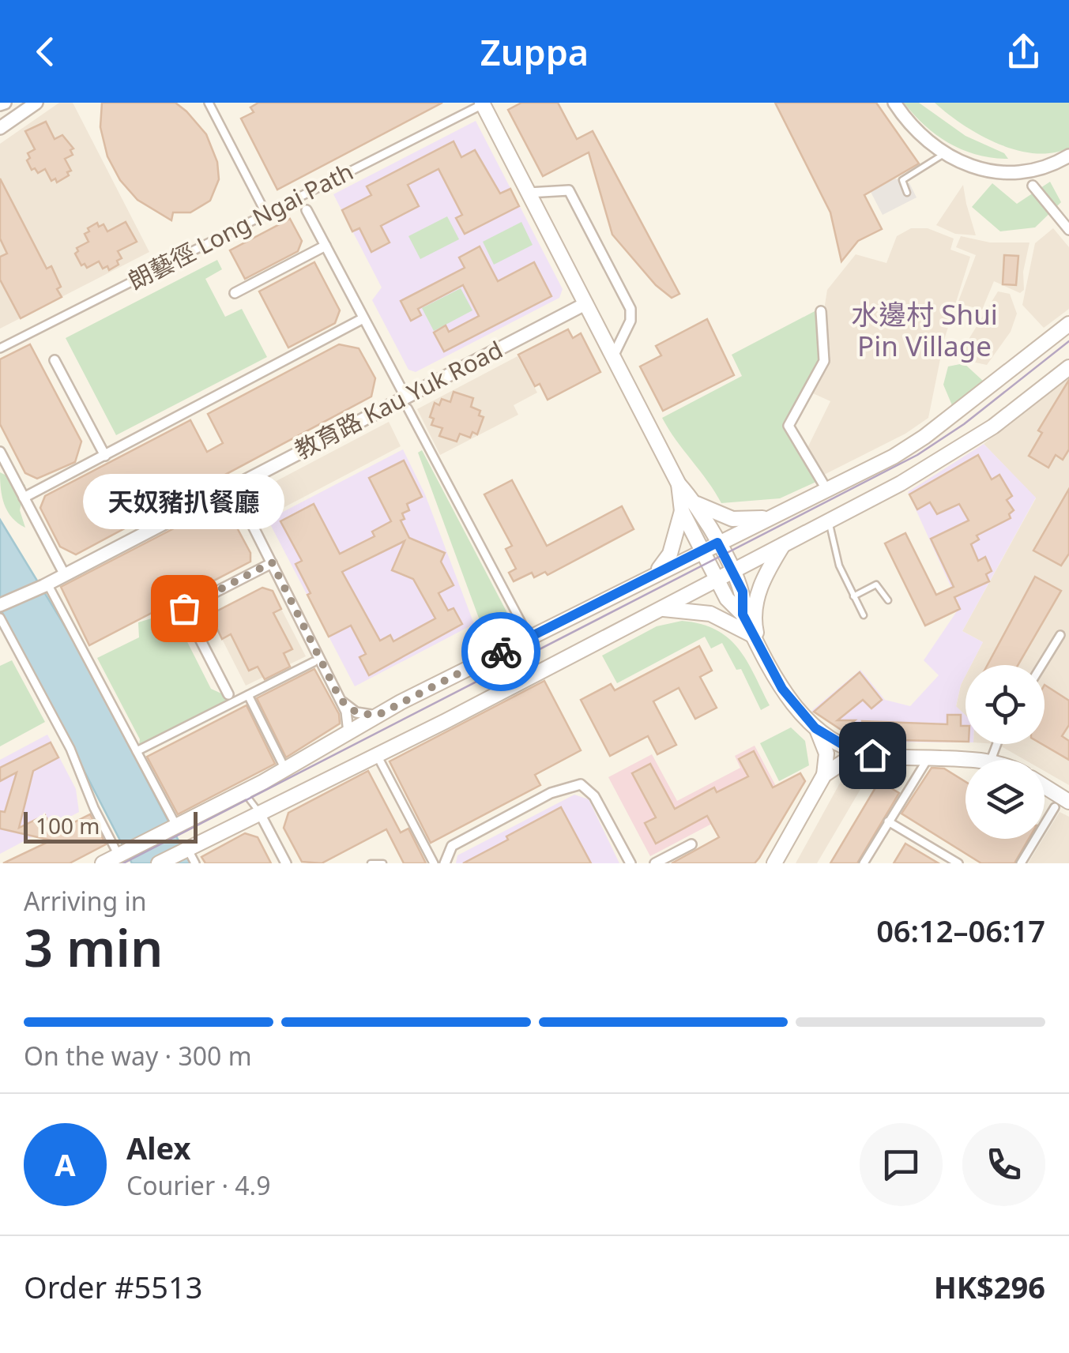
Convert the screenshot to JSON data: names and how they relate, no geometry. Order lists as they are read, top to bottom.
{
  "streets": {
    "street": ["朗藝徑 Long Ngai Path", "教育路 Kau Yuk Road"]
  },
  "districts": ["水邊村 Shui Pin Village"],
  "places": ["天奴豬扒餐廳"],
  "scale_bar": "100 m",
  "page": {
    "header": "Zuppa",
    "bubble": "天奴豬扒餐廳",
    "scale": "100 m",
    "heading": ["3 min", "Arriving in", "06:12–06:17"],
    "panel": [
      "Alex",
      "Courier · 4.9",
      "Order #5513",
      "HK$296"
    ],
    "bar": "On the way · 300 m",
    "round": "A"
  }
}
